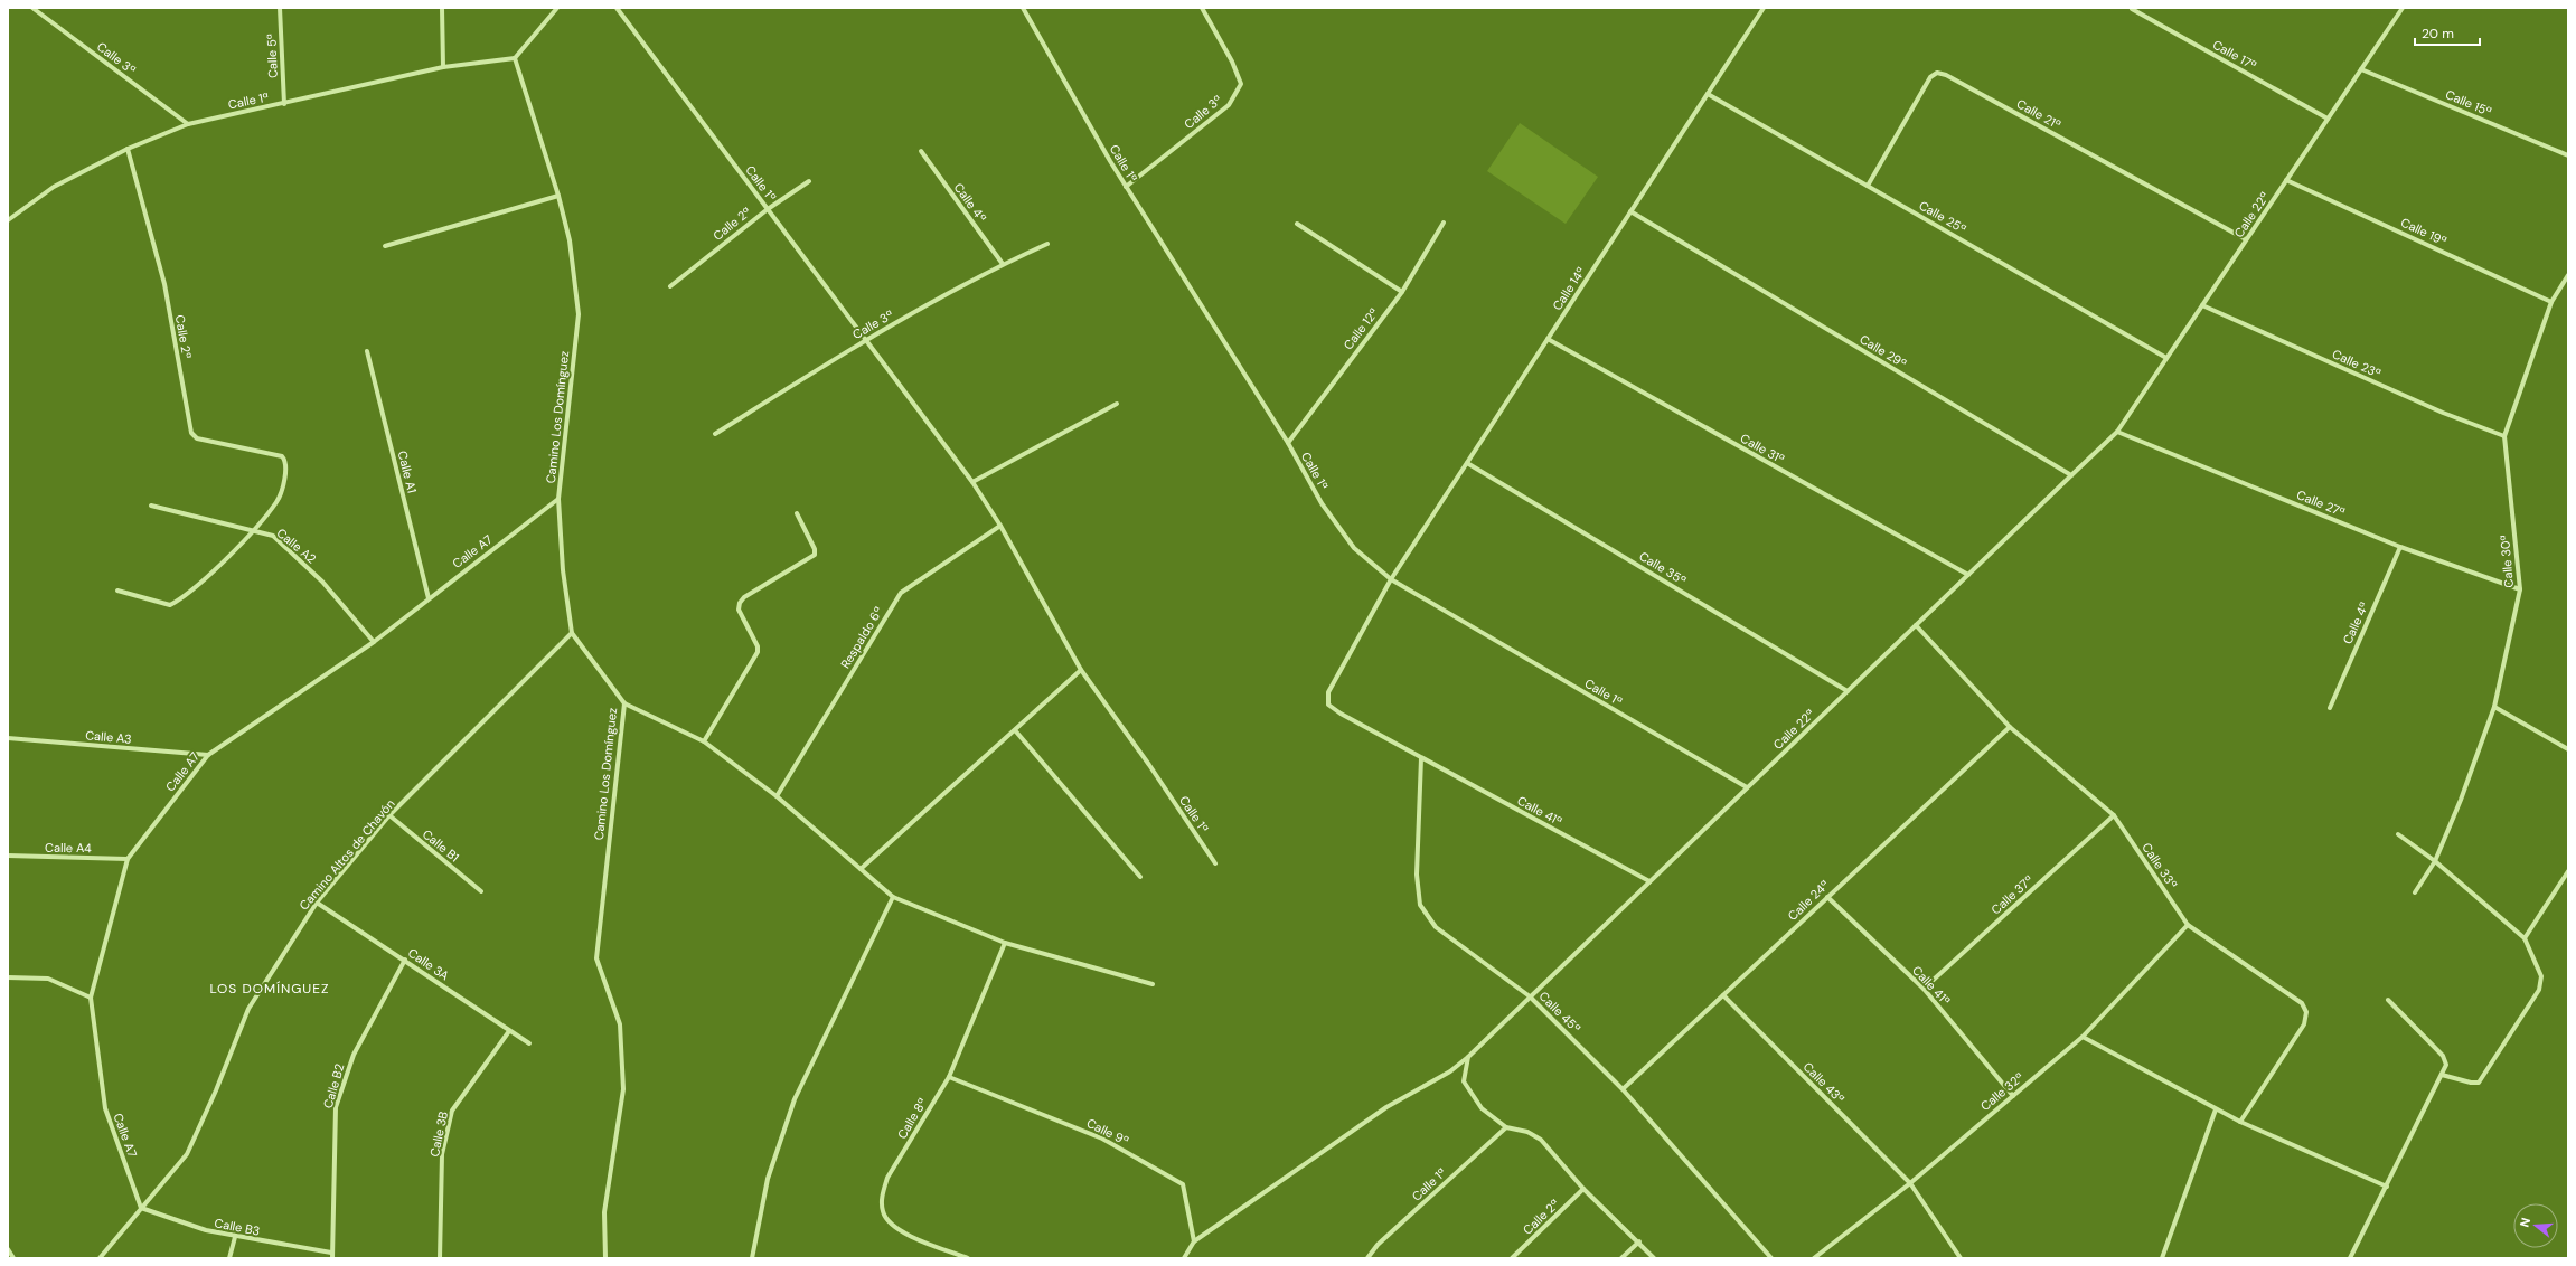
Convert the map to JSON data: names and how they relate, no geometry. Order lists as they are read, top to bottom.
{
  "streets": {
    "street": [
      "Calle 17ª",
      "Calle 5ª",
      "Calle 3ª",
      "Calle 1ª",
      "Calle 15ª",
      "Calle 21ª",
      "Calle 4ª",
      "Calle 22ª",
      "Calle 25ª",
      "Calle 2ª",
      "Calle 19ª",
      "Calle 14ª",
      "Calle 12ª",
      "Calle 29ª",
      "Calle 23ª",
      "Camino Los Domínguez",
      "Calle 31ª",
      "Calle A1",
      "Calle 27ª",
      "Calle A2",
      "Calle A7",
      "Calle 30ª",
      "Calle 35ª",
      "Respaldo 6ª",
      "Calle A3",
      "Calle 41ª",
      "Calle B1",
      "Calle A4",
      "Camino Altos de Chavón",
      "Calle 33ª",
      "Calle 37ª",
      "Calle 24ª",
      "Calle 3A",
      "Calle 45ª",
      "Calle 43ª",
      "Calle B2",
      "Calle 32ª",
      "Calle 8ª",
      "Calle 9ª",
      "Calle 3B",
      "Calle B3"
    ]
  },
  "crossings": [
    ["Calle 17ª", "Calle 22ª"],
    ["Calle 5ª", "Calle 1ª"],
    ["Calle 3ª", "Calle 1ª"],
    ["Calle 3ª", "Calle 4ª"],
    ["Calle 1ª", "Calle 22ª"],
    ["Calle 1ª", "Calle 2ª"],
    ["Calle 1ª", "Calle 14ª"],
    ["Calle 1ª", "Calle 12ª"],
    ["Calle 1ª", "Camino Los Domínguez"],
    ["Calle 1ª", "Respaldo 6ª"],
    ["Calle 1ª", "Calle 41ª"],
    ["Calle 15ª", "Calle 22ª"],
    ["Calle 21ª", "Calle 22ª"],
    ["Calle 21ª", "Calle 25ª"],
    ["Calle 4ª", "Calle 27ª"],
    ["Calle 22ª", "Calle 25ª"],
    ["Calle 22ª", "Calle 19ª"],
    ["Calle 22ª", "Calle 29ª"],
    ["Calle 22ª", "Calle 23ª"],
    ["Calle 22ª", "Calle 31ª"],
    ["Calle 22ª", "Calle 27ª"],
    ["Calle 22ª", "Calle 35ª"],
    ["Calle 22ª", "Calle 41ª"],
    ["Calle 22ª", "Calle 33ª"],
    ["Calle 22ª", "Calle 45ª"],
    ["Calle 22ª", "Calle 9ª"],
    ["Calle 25ª", "Calle 14ª"],
    ["Calle 2ª", "Calle A2"],
    ["Calle 19ª", "Calle 30ª"],
    ["Calle 14ª", "Calle 29ª"],
    ["Calle 14ª", "Calle 31ª"],
    ["Calle 14ª", "Calle 35ª"],
    ["Calle 14ª", "Calle 41ª"],
    ["Calle 23ª", "Calle 30ª"],
    ["Camino Los Domínguez", "Calle A7"],
    ["Camino Los Domínguez", "Camino Altos de Chavón"],
    ["Calle A1", "Calle A7"],
    ["Calle 27ª", "Calle 30ª"],
    ["Calle A2", "Calle A7"],
    ["Calle A7", "Calle A3"],
    ["Calle A7", "Calle A4"],
    ["Calle A7", "Camino Altos de Chavón"],
    ["Calle A7", "Calle B3"],
    ["Calle 41ª", "Calle 37ª"],
    ["Calle 41ª", "Calle 24ª"],
    ["Calle 41ª", "Calle 45ª"],
    ["Calle 41ª", "Calle 32ª"],
    ["Calle B1", "Camino Altos de Chavón"],
    ["Camino Altos de Chavón", "Calle 3A"],
    ["Camino Altos de Chavón", "Calle B3"],
    ["Calle 33ª", "Calle 37ª"],
    ["Calle 33ª", "Calle 24ª"],
    ["Calle 33ª", "Calle 32ª"],
    ["Calle 24ª", "Calle 45ª"],
    ["Calle 24ª", "Calle 43ª"],
    ["Calle 3A", "Calle B2"],
    ["Calle 3A", "Calle 3B"],
    ["Calle 43ª", "Calle 32ª"],
    ["Calle B2", "Calle B3"],
    ["Calle 8ª", "Calle 9ª"]
  ],
  "districts": ["LOS DOMÍNGUEZ"],
  "scale_bar": "20 m",
  "north": "left"
}
